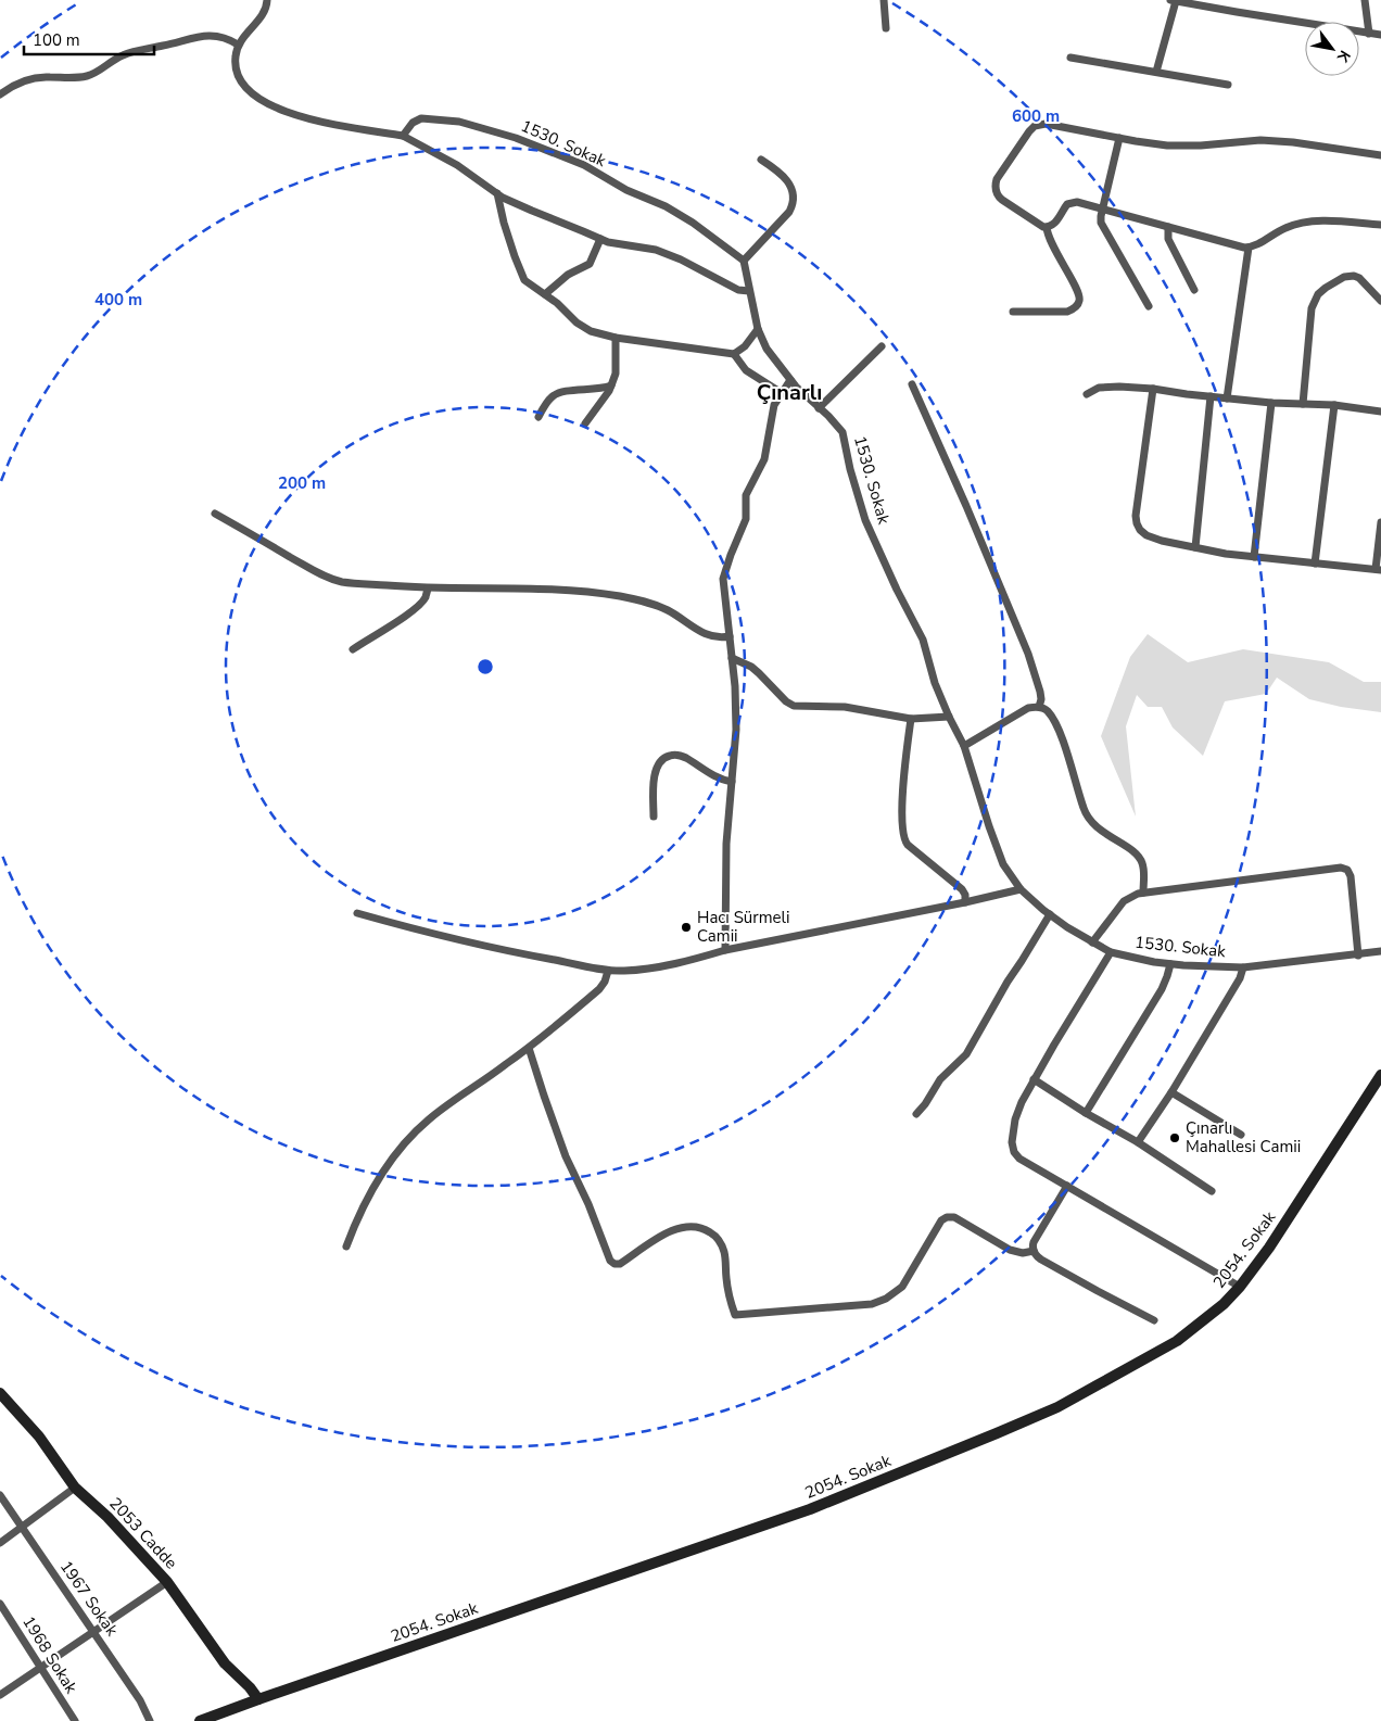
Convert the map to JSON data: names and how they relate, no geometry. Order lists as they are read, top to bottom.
{
  "streets": {
    "main road": ["2054. Sokak", "2053 Cadde"],
    "street": ["1530. Sokak", "1967 Sokak", "1968 Sokak"]
  },
  "crossings": [
    ["2054. Sokak", "2053 Cadde"]
  ],
  "districts": ["Çınarlı"],
  "places": ["Hacı Sürmeli Camii", "Çınarlı Mahallesi Camii"],
  "scale_bar": "100 m",
  "north": "bottom right",
  "rings": ["600 m", "400 m", "200 m"]
}
